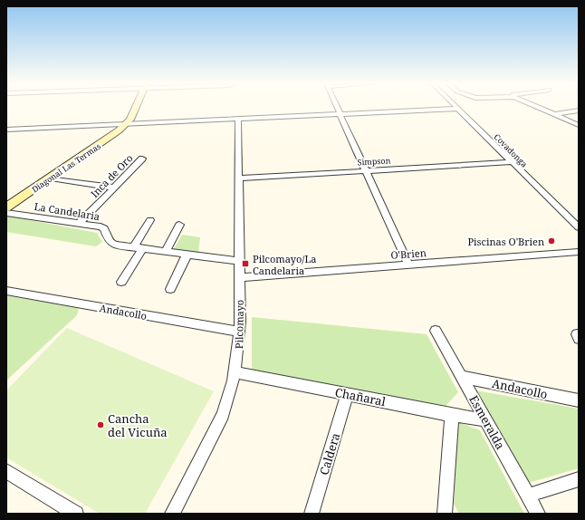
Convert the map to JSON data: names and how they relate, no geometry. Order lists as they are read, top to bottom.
{
  "streets": {
    "main road": ["Diagonal Las Termas"],
    "street": [
      "Covadonga",
      "Simpson",
      "Inca de Oro",
      "La Candelaria",
      "O'Brien",
      "Andacollo",
      "Pilcomayo",
      "Chañaral",
      "Esmeralda",
      "Caldera"
    ]
  },
  "crossings": [
    ["Covadonga", "Simpson"],
    ["Simpson", "Pilcomayo"],
    ["Inca de Oro", "La Candelaria"],
    ["O'Brien", "Pilcomayo"],
    ["Andacollo", "Pilcomayo"],
    ["Andacollo", "Esmeralda"],
    ["Pilcomayo", "Chañaral"],
    ["Chañaral", "Esmeralda"],
    ["Chañaral", "Caldera"]
  ],
  "places": {
    "other": ["Piscinas O'Brien", "Cancha del Vicuña"],
    "transit": ["Pilcomayo/La Candelaria"]
  }
}
